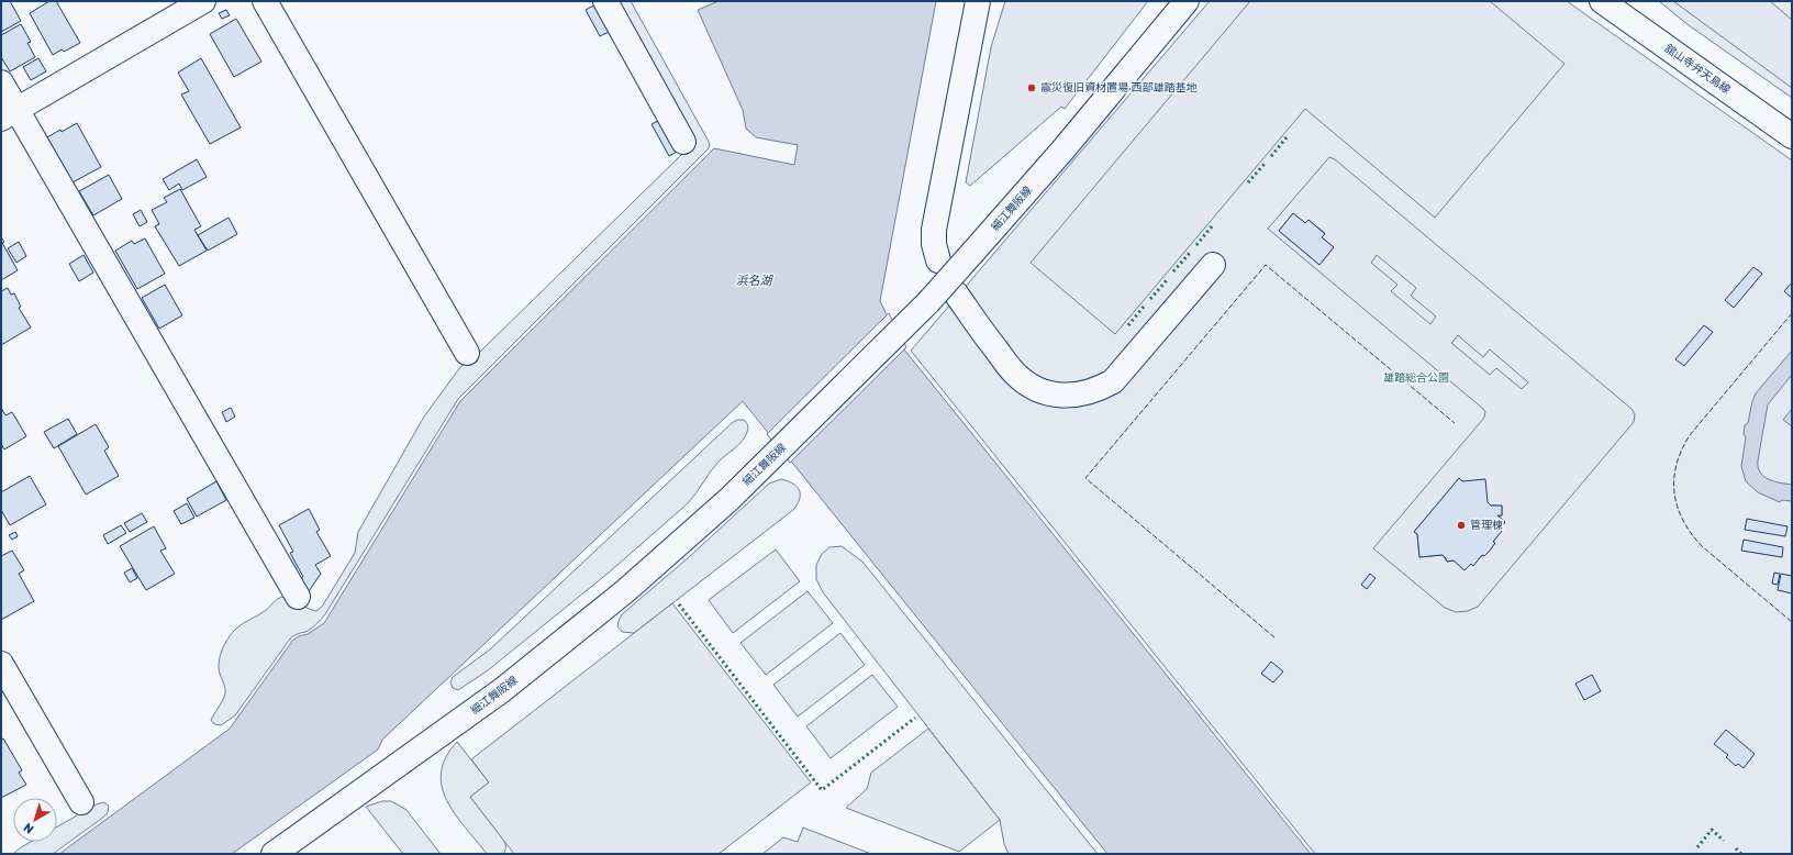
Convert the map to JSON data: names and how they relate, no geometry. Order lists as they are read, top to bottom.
{
  "streets": {
    "street": ["舘山寺弁天島線", "細江舞阪線"]
  },
  "water": ["浜名湖"],
  "parks": ["雄踏総合公園"],
  "places": ["震災復旧資材置場 西部雄踏基地", "管理棟"],
  "north": "bottom left"
}
